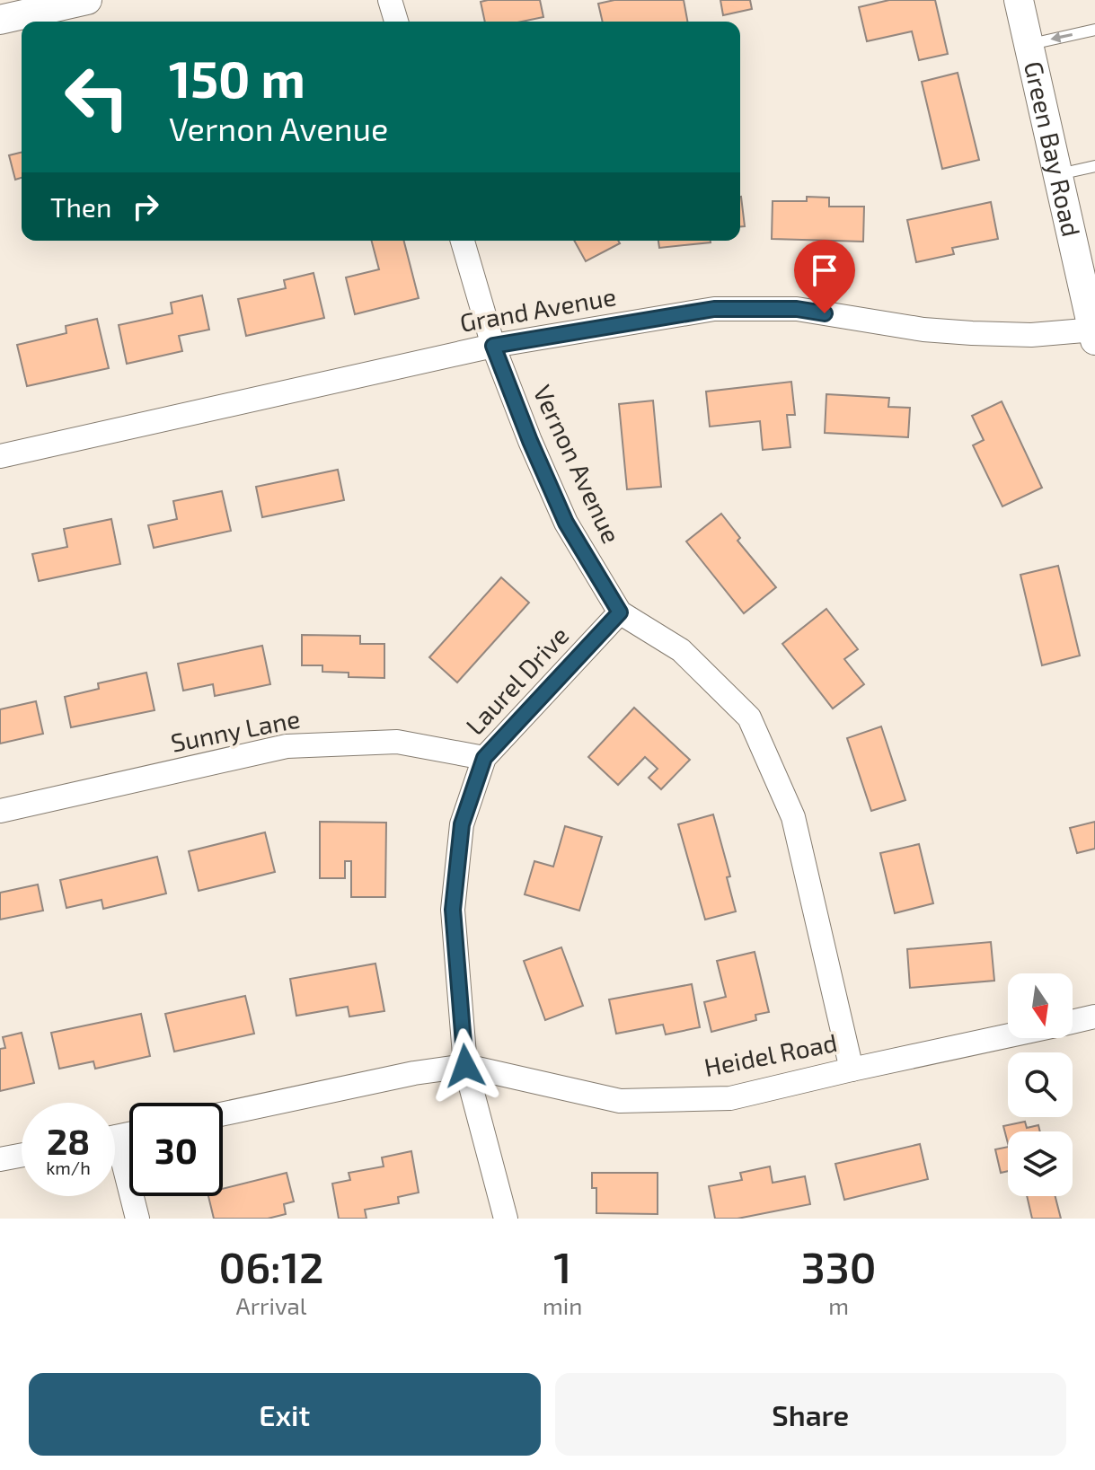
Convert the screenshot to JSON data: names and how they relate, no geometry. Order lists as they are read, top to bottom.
{
  "streets": {
    "street": [
      "Green Bay Road",
      "Grand Avenue",
      "Vernon Avenue",
      "Laurel Drive",
      "Sunny Lane",
      "Heidel Road"
    ]
  },
  "crossings": [
    ["Green Bay Road", "Grand Avenue"],
    ["Grand Avenue", "Vernon Avenue"],
    ["Vernon Avenue", "Laurel Drive"],
    ["Vernon Avenue", "Heidel Road"],
    ["Laurel Drive", "Sunny Lane"],
    ["Laurel Drive", "Heidel Road"]
  ],
  "north": "bottom",
  "page": {
    "turn": ["150 m", "Vernon Avenue"],
    "then": "Then",
    "speed": "28 km/h",
    "limit": "30",
    "eta": [
      "06:12",
      "Arrival",
      "1",
      "min",
      "330",
      "m"
    ],
    "buttons": ["Exit", "Share"]
  }
}
